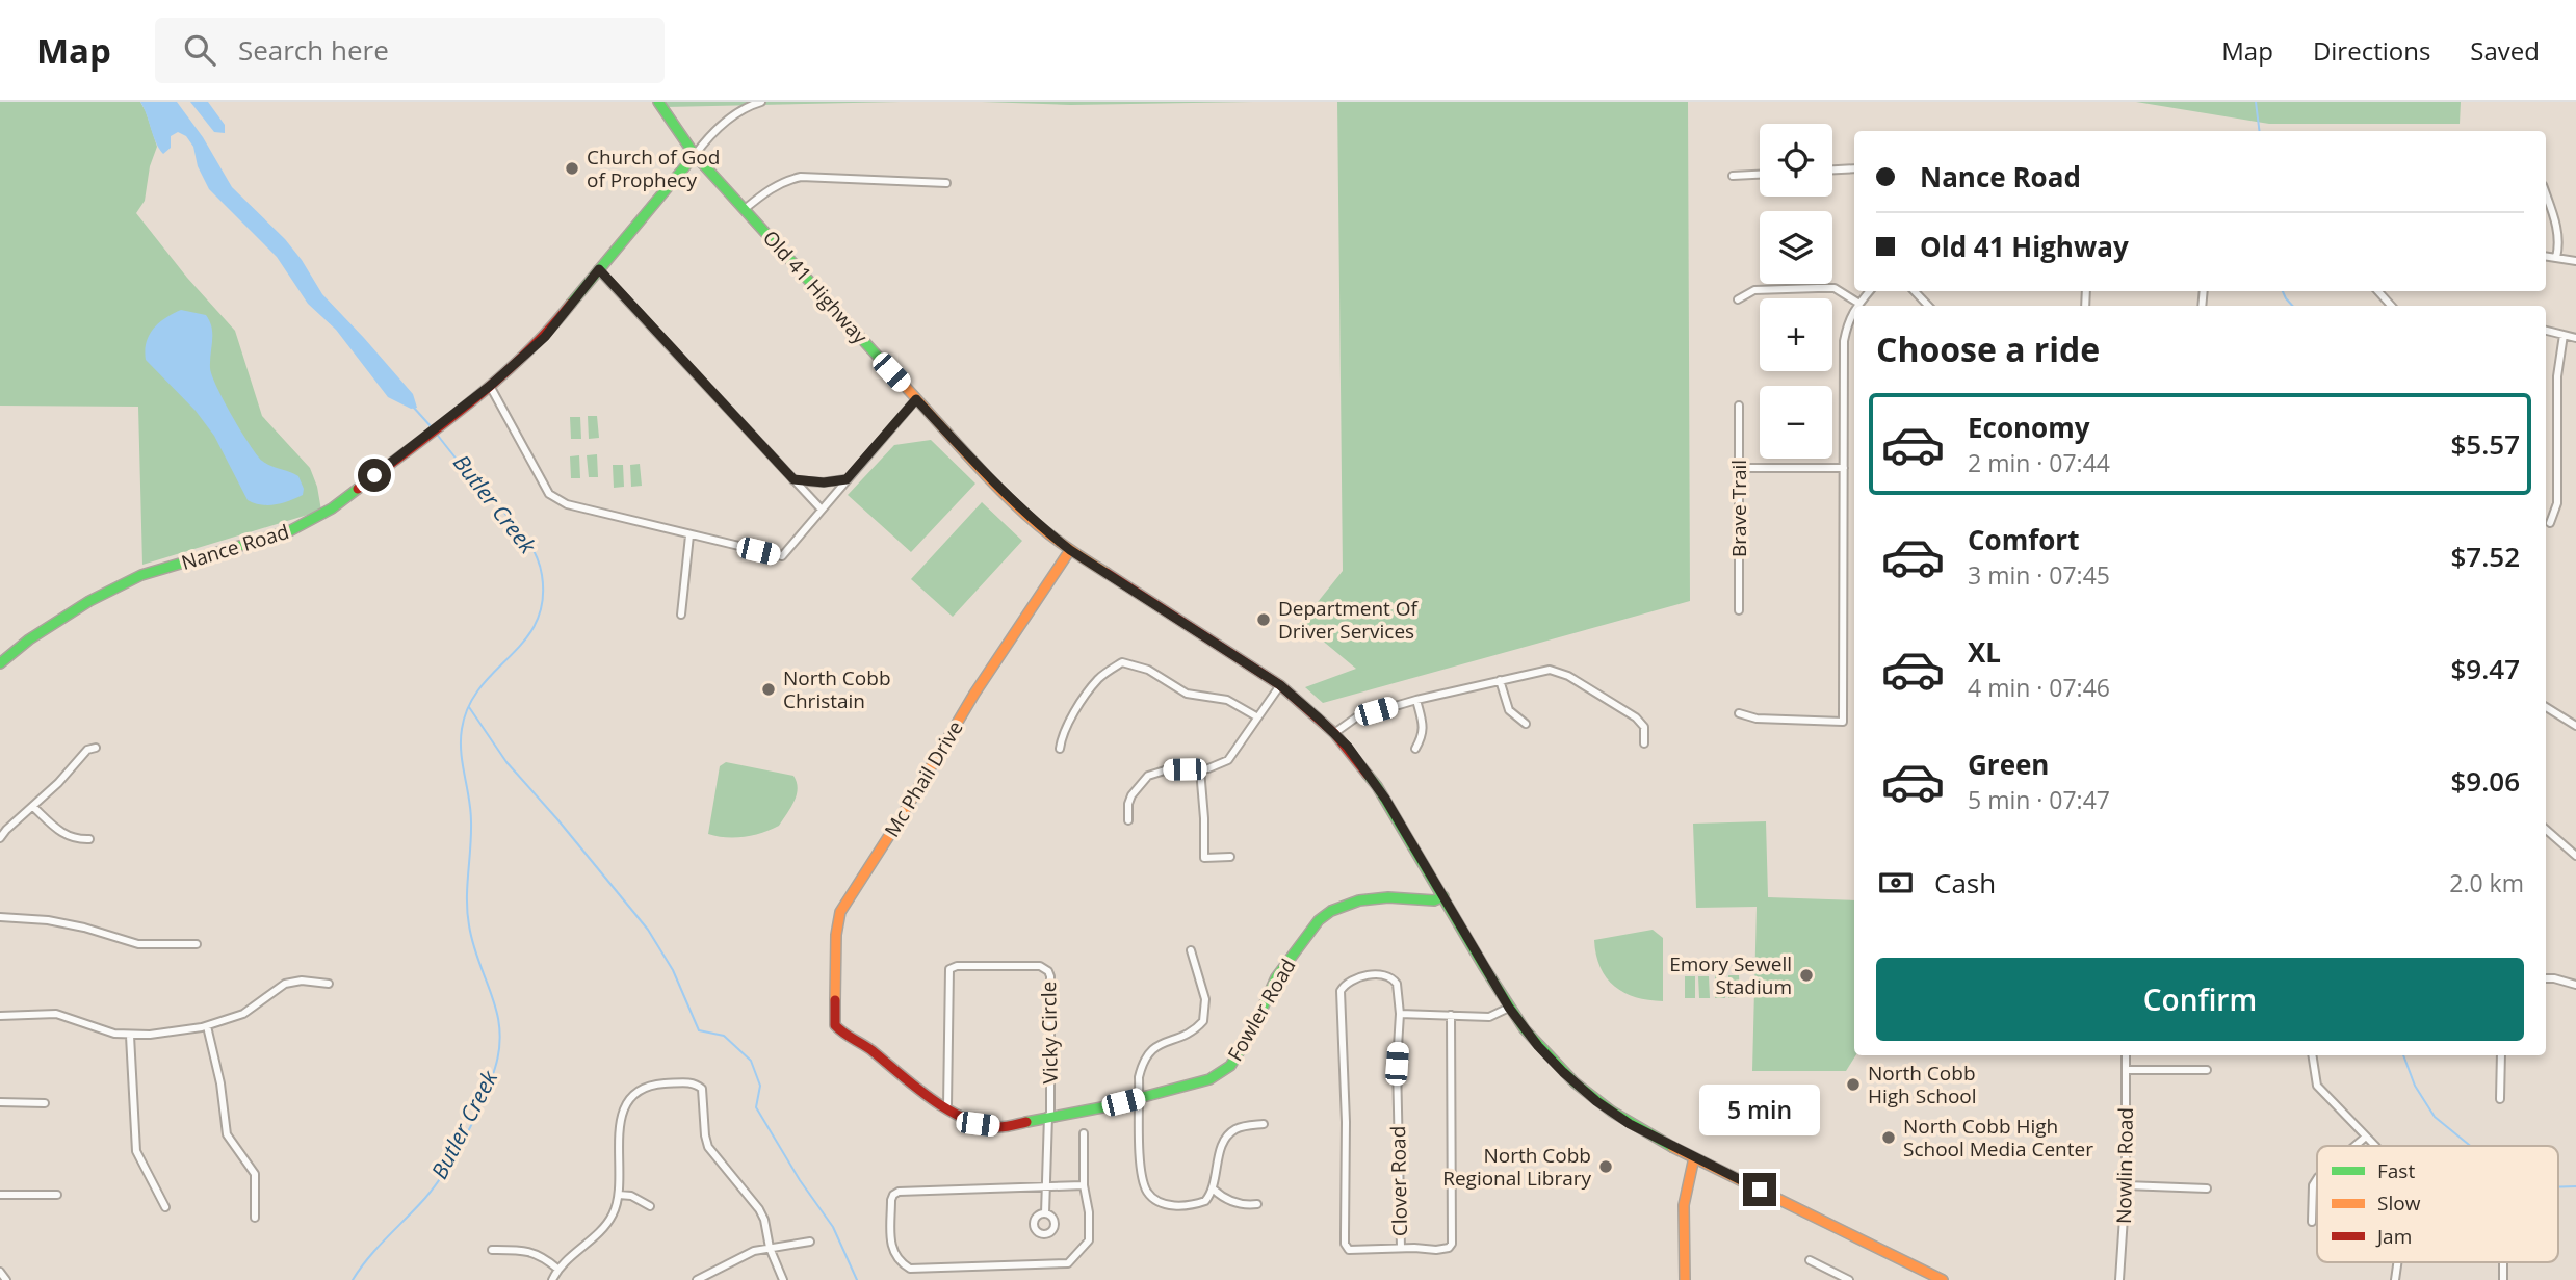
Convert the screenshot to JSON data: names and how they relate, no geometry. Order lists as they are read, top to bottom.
{
  "streets": {
    "street": [
      "Old 41 Highway",
      "Brave Trail",
      "Nance Road",
      "Mc Phail Drive",
      "Fowler Road",
      "Vicky Circle",
      "Nowlin Road",
      "Clover Road"
    ]
  },
  "crossings": [
    ["Old 41 Highway", "Nance Road"],
    ["Old 41 Highway", "Mc Phail Drive"],
    ["Old 41 Highway", "Fowler Road"],
    ["Mc Phail Drive", "Fowler Road"],
    ["Fowler Road", "Vicky Circle"]
  ],
  "water": ["Butler Creek"],
  "places": [
    "Church of God of Prophecy",
    "Department Of Driver Services",
    "North Cobb Christain",
    "Emory Sewell Stadium",
    "North Cobb High School",
    "North Cobb High School Media Center",
    "North Cobb Regional Library"
  ],
  "legend": ["Fast", "Slow", "Jam"],
  "page": {
    "header": "Map",
    "search": "Search here",
    "nav": ["Map", "Directions", "Saved"],
    "map_buttons": ["+", "−"],
    "banner": ["Nance Road", "Old 41 Highway"],
    "heading": "Choose a ride",
    "list": [
      {
        "name": "Economy",
        "note": "2 min · 07:44",
        "value": "$5.57"
      },
      {
        "name": "Comfort",
        "note": "3 min · 07:45",
        "value": "$7.52"
      },
      {
        "name": "XL",
        "note": "4 min · 07:46",
        "value": "$9.47"
      },
      {
        "name": "Green",
        "note": "5 min · 07:47",
        "value": "$9.06"
      }
    ],
    "pay": ["Cash", "2.0 km"],
    "buttons": "Confirm",
    "bubble": "5 min"
  }
}
